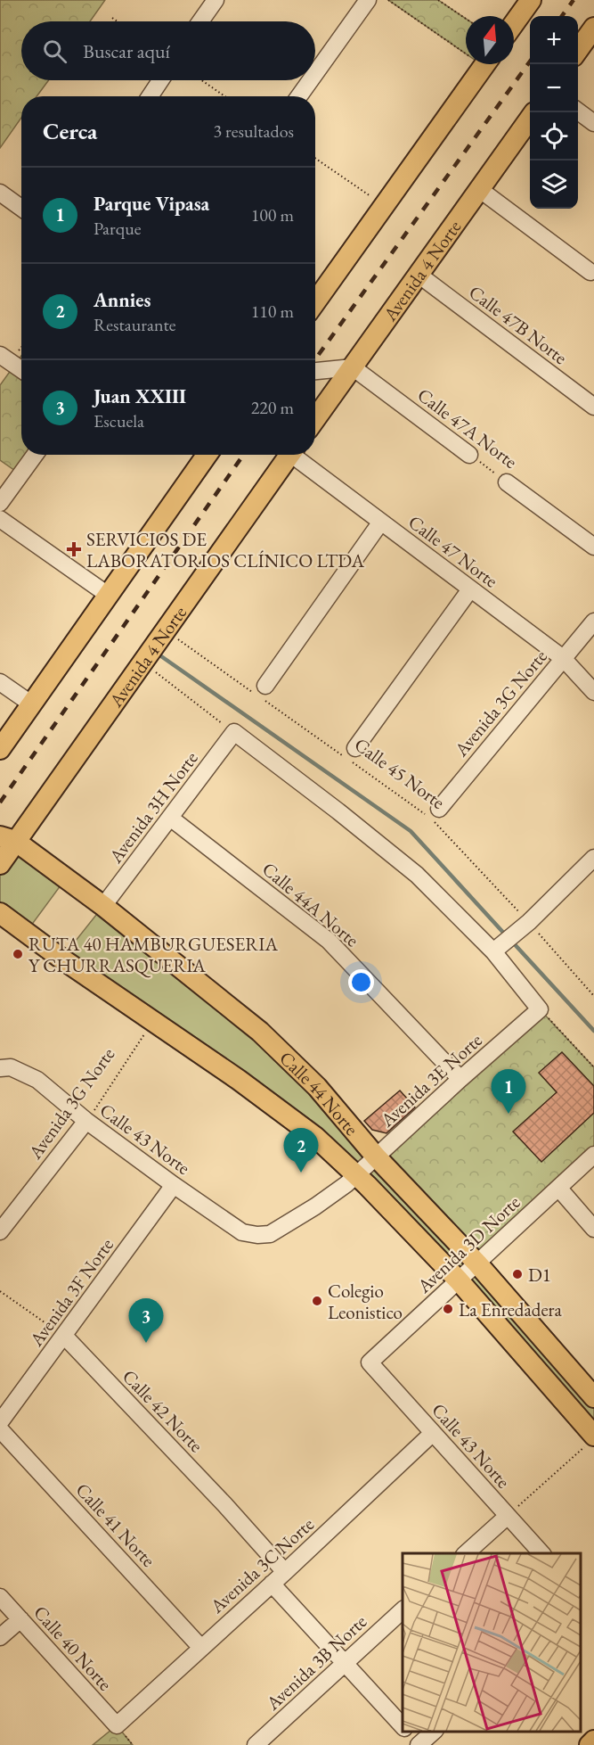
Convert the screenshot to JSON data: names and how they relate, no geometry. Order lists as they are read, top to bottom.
{
  "streets": {
    "main road": ["Avenida 4 Norte", "Calle 44 Norte"],
    "street": [
      "Calle 47B Norte",
      "Calle 47A Norte",
      "Calle 47 Norte",
      "Avenida 3G Norte",
      "Avenida 3H Norte",
      "Calle 44A Norte",
      "Avenida 3E Norte",
      "Calle 43 Norte",
      "Avenida 3D Norte",
      "Avenida 3F Norte",
      "Calle 42 Norte",
      "Calle 41 Norte",
      "Avenida 3C Norte",
      "Calle 40 Norte",
      "Avenida 3B Norte"
    ],
    "path": ["Calle 45 Norte"]
  },
  "crossings": [
    ["Avenida 4 Norte", "Calle 47B Norte"],
    ["Avenida 4 Norte", "Calle 47A Norte"],
    ["Avenida 4 Norte", "Calle 44 Norte"],
    ["Calle 47 Norte", "Avenida 3G Norte"],
    ["Avenida 3G Norte", "Calle 44 Norte"],
    ["Avenida 3G Norte", "Calle 43 Norte"],
    ["Avenida 3H Norte", "Calle 44A Norte"],
    ["Avenida 3H Norte", "Calle 44 Norte"],
    ["Calle 44A Norte", "Avenida 3E Norte"],
    ["Avenida 3E Norte", "Calle 44 Norte"],
    ["Avenida 3E Norte", "Calle 43 Norte"],
    ["Calle 44 Norte", "Avenida 3D Norte"],
    ["Calle 43 Norte", "Avenida 3D Norte"],
    ["Calle 43 Norte", "Avenida 3F Norte"],
    ["Calle 43 Norte", "Avenida 3C Norte"],
    ["Avenida 3F Norte", "Calle 42 Norte"],
    ["Calle 42 Norte", "Avenida 3C Norte"],
    ["Calle 41 Norte", "Avenida 3C Norte"],
    ["Avenida 3C Norte", "Calle 40 Norte"]
  ],
  "places": {
    "health": ["SERVICIOS DE LABORATORIOS CLÍNICO LTDA"],
    "other": [
      "RUTA 40 HAMBURGUESERIA Y CHURRASQUERIA",
      "D1",
      "Colegio Leonistico",
      "La Enredadera"
    ]
  },
  "north": "top",
  "page": {
    "map_buttons": ["+", "−"],
    "search": "Buscar aquí",
    "heading": ["Cerca", "3 resultados"],
    "list": [
      {
        "mark": "1",
        "name": "Parque Vipasa",
        "note": "Parque",
        "value": "100 m"
      },
      {
        "mark": "2",
        "name": "Annies",
        "note": "Restaurante",
        "value": "110 m"
      },
      {
        "mark": "3",
        "name": "Juan XXIII",
        "note": "Escuela",
        "value": "220 m"
      }
    ],
    "pins": ["1", "2", "3"]
  }
}
